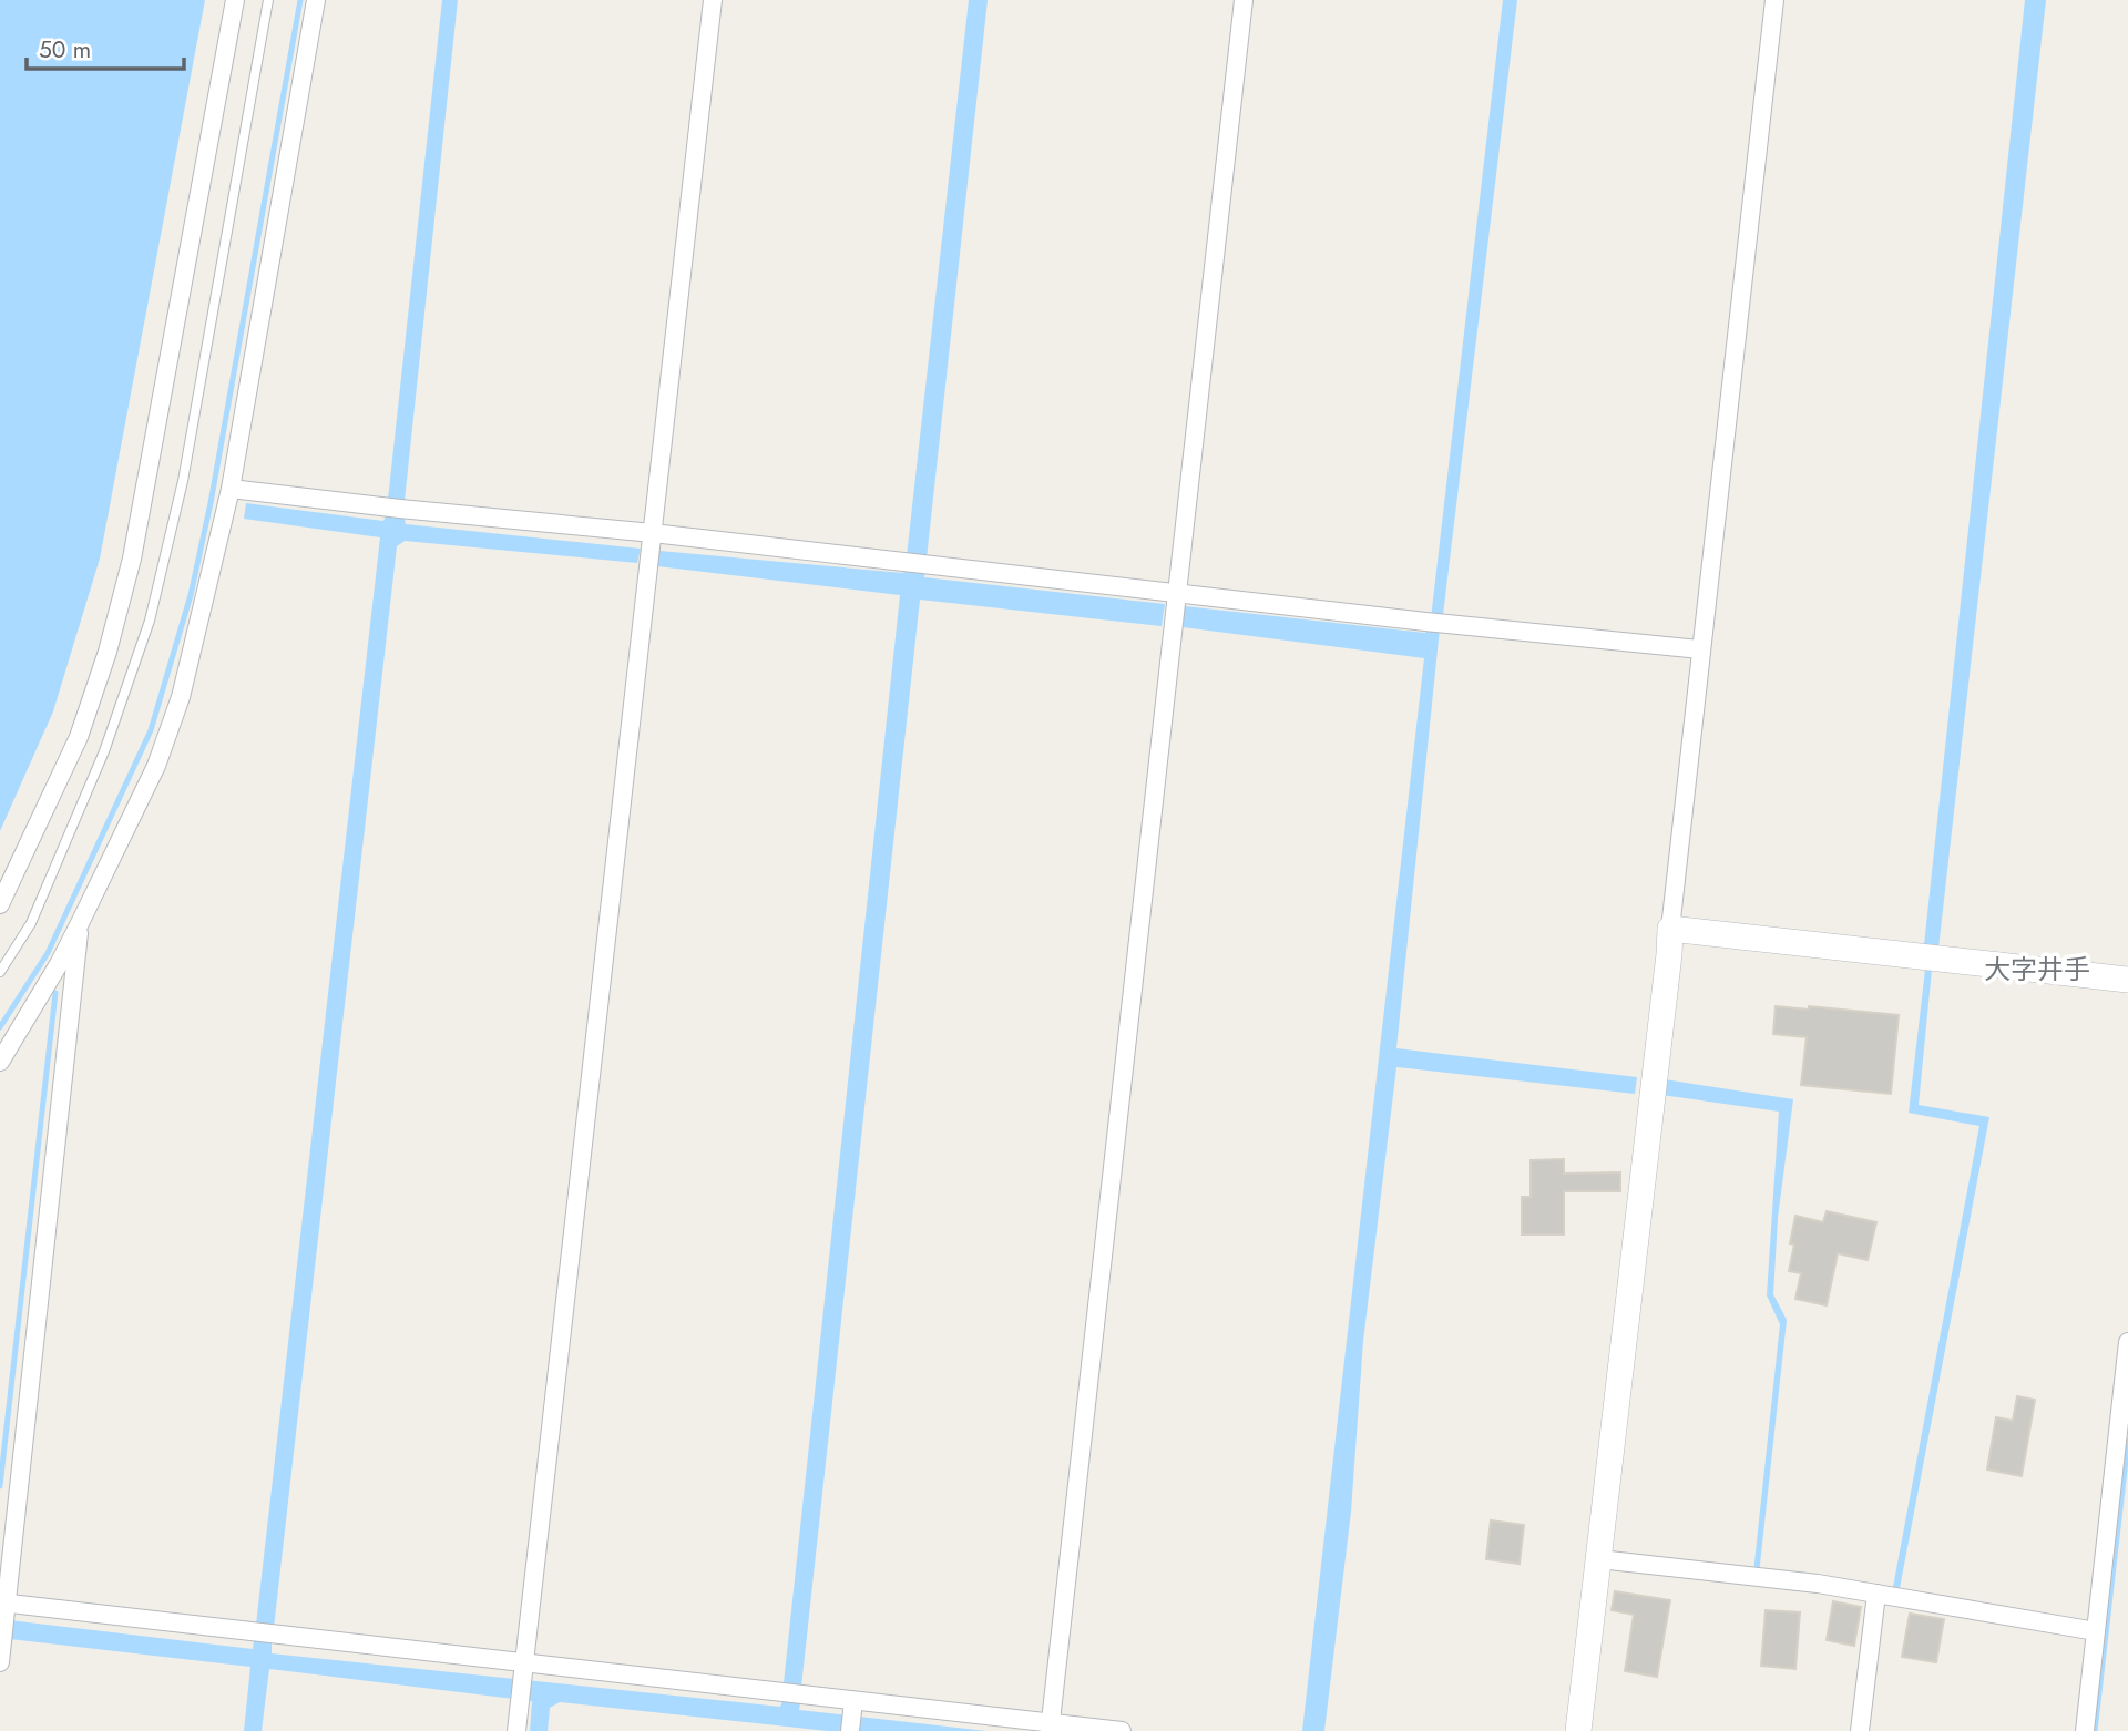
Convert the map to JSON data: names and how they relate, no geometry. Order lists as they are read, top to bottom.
{
  "districts": ["大字井手"],
  "scale_bar": "50 m"
}
